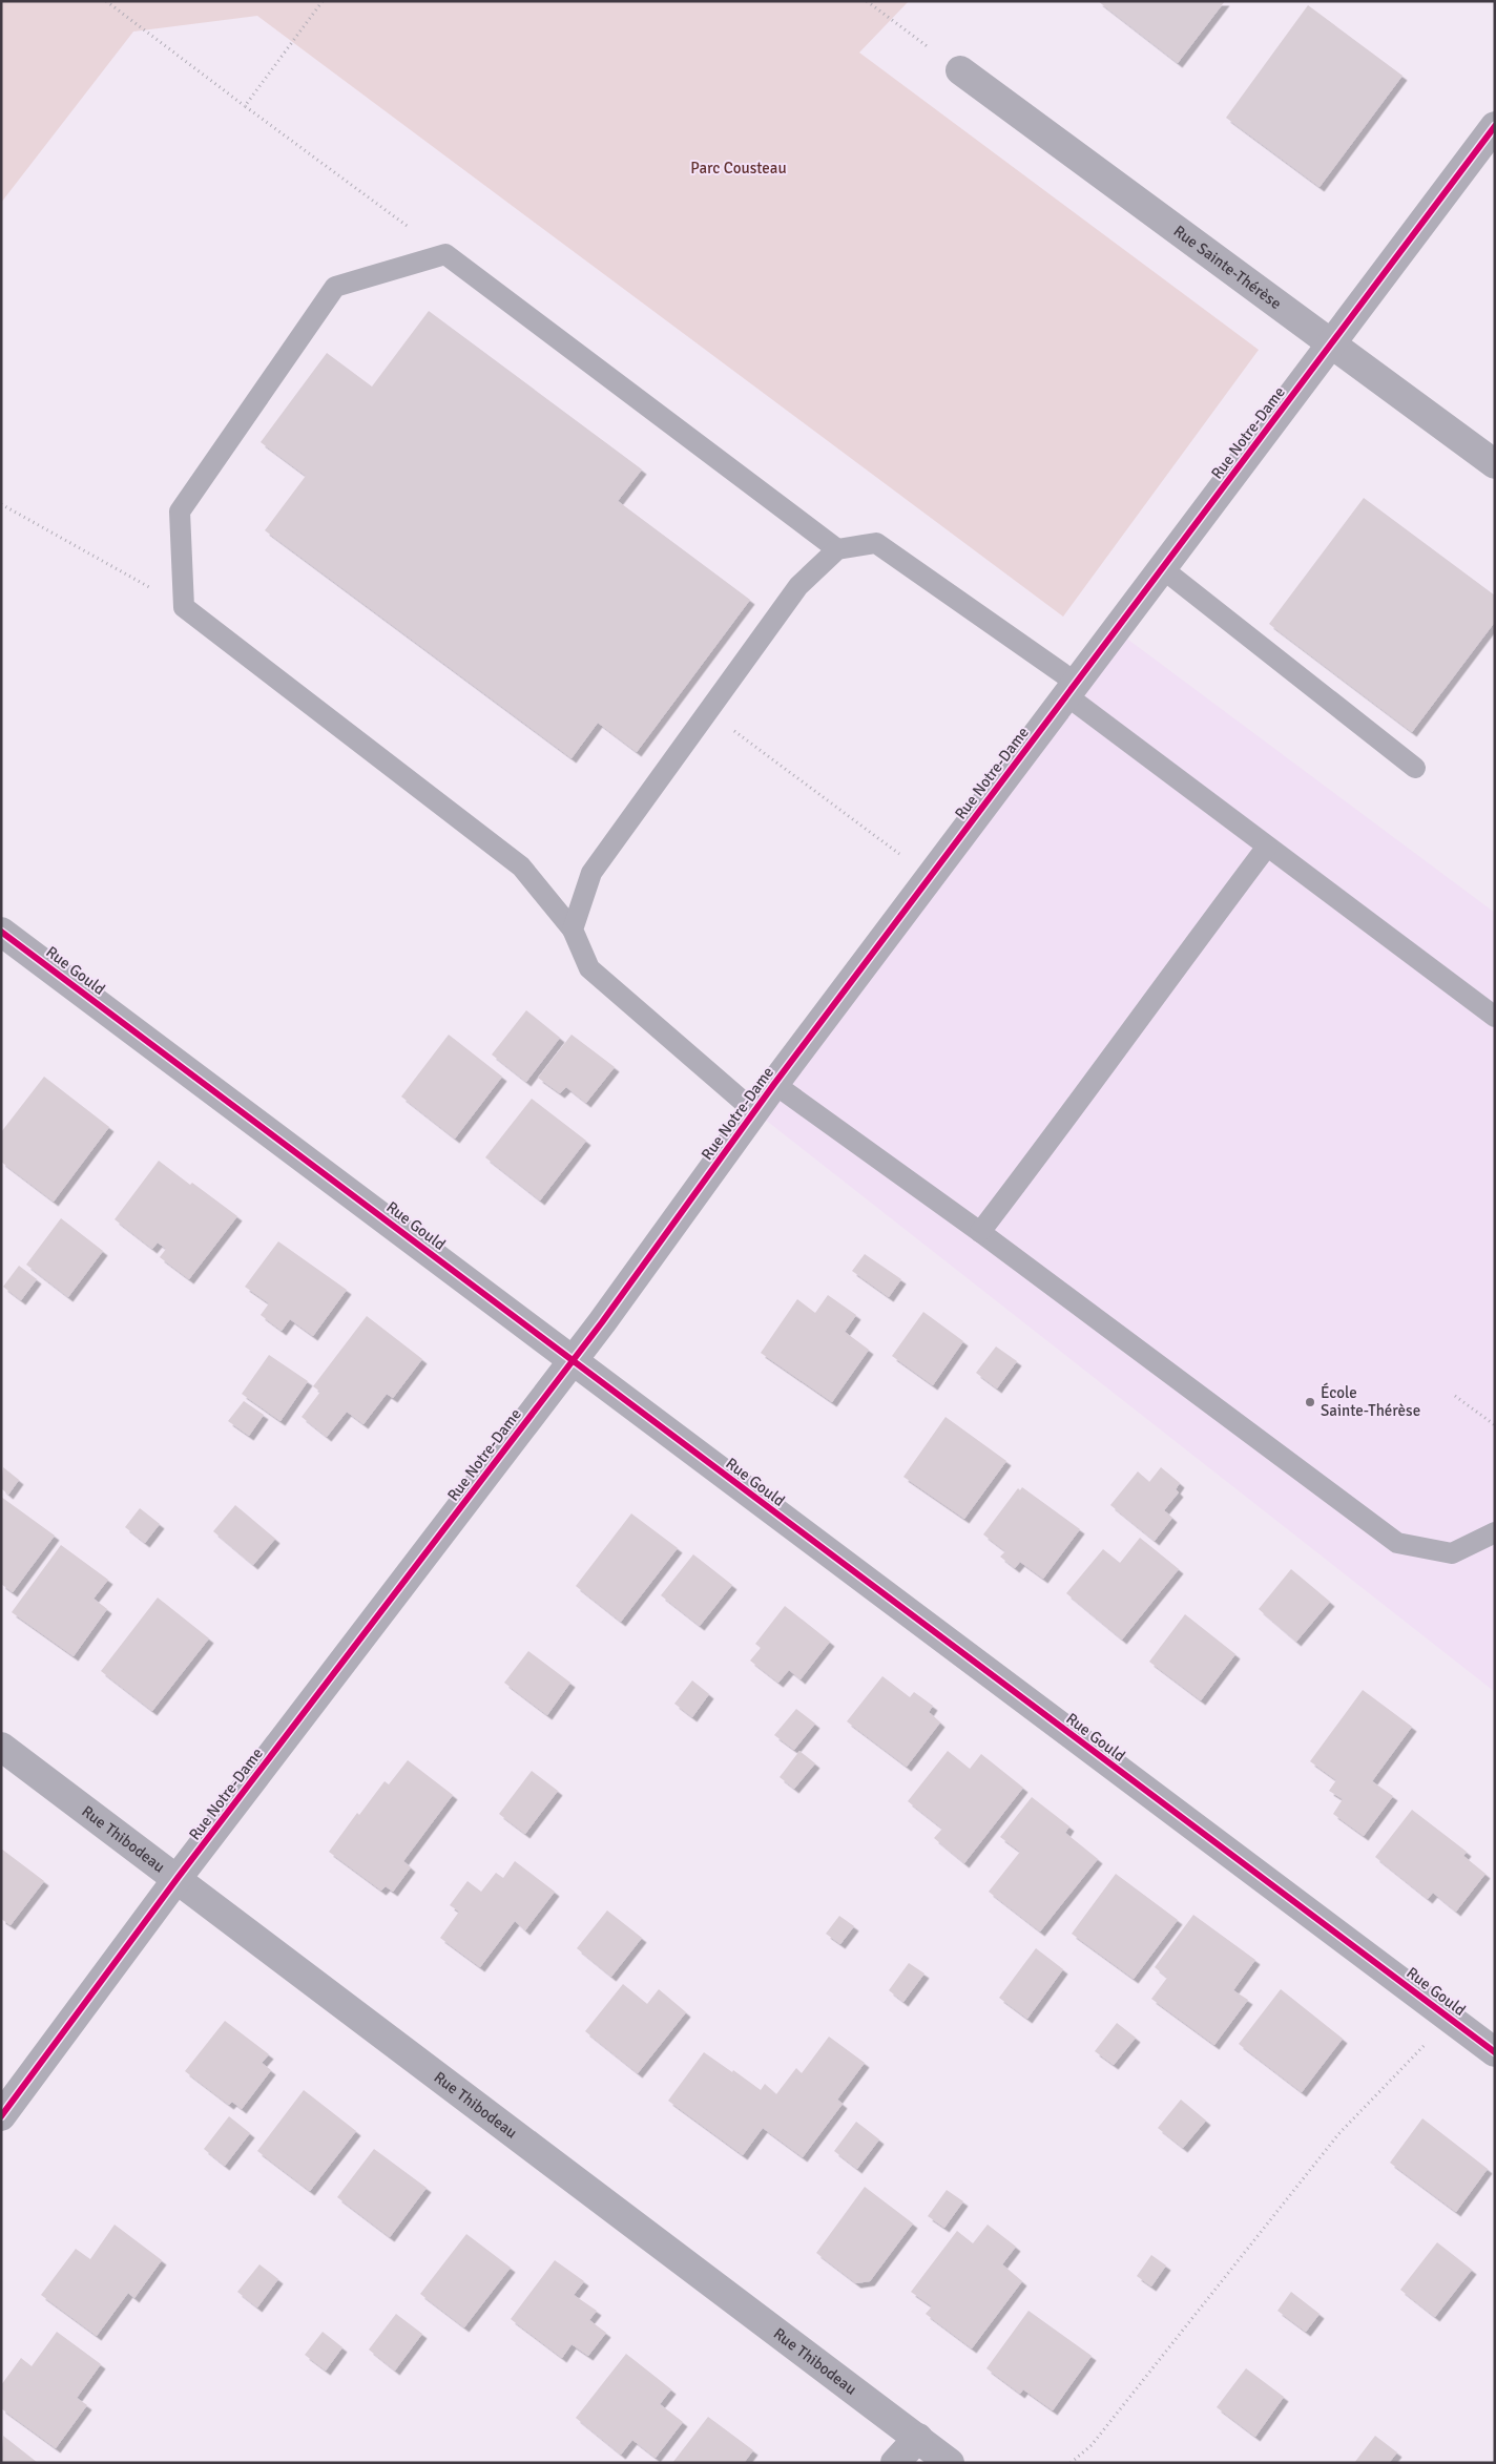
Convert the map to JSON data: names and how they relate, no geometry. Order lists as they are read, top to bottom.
{
  "streets": {
    "street": [
      "Rue Sainte-Thérèse",
      "Rue Notre-Dame",
      "Rue Gould",
      "Rue Thibodeau"
    ]
  },
  "crossings": [
    ["Rue Sainte-Thérèse", "Rue Notre-Dame"],
    ["Rue Notre-Dame", "Rue Gould"],
    ["Rue Notre-Dame", "Rue Thibodeau"]
  ],
  "parks": ["Parc Cousteau"],
  "places": ["École Sainte-Thérèse"]
}
